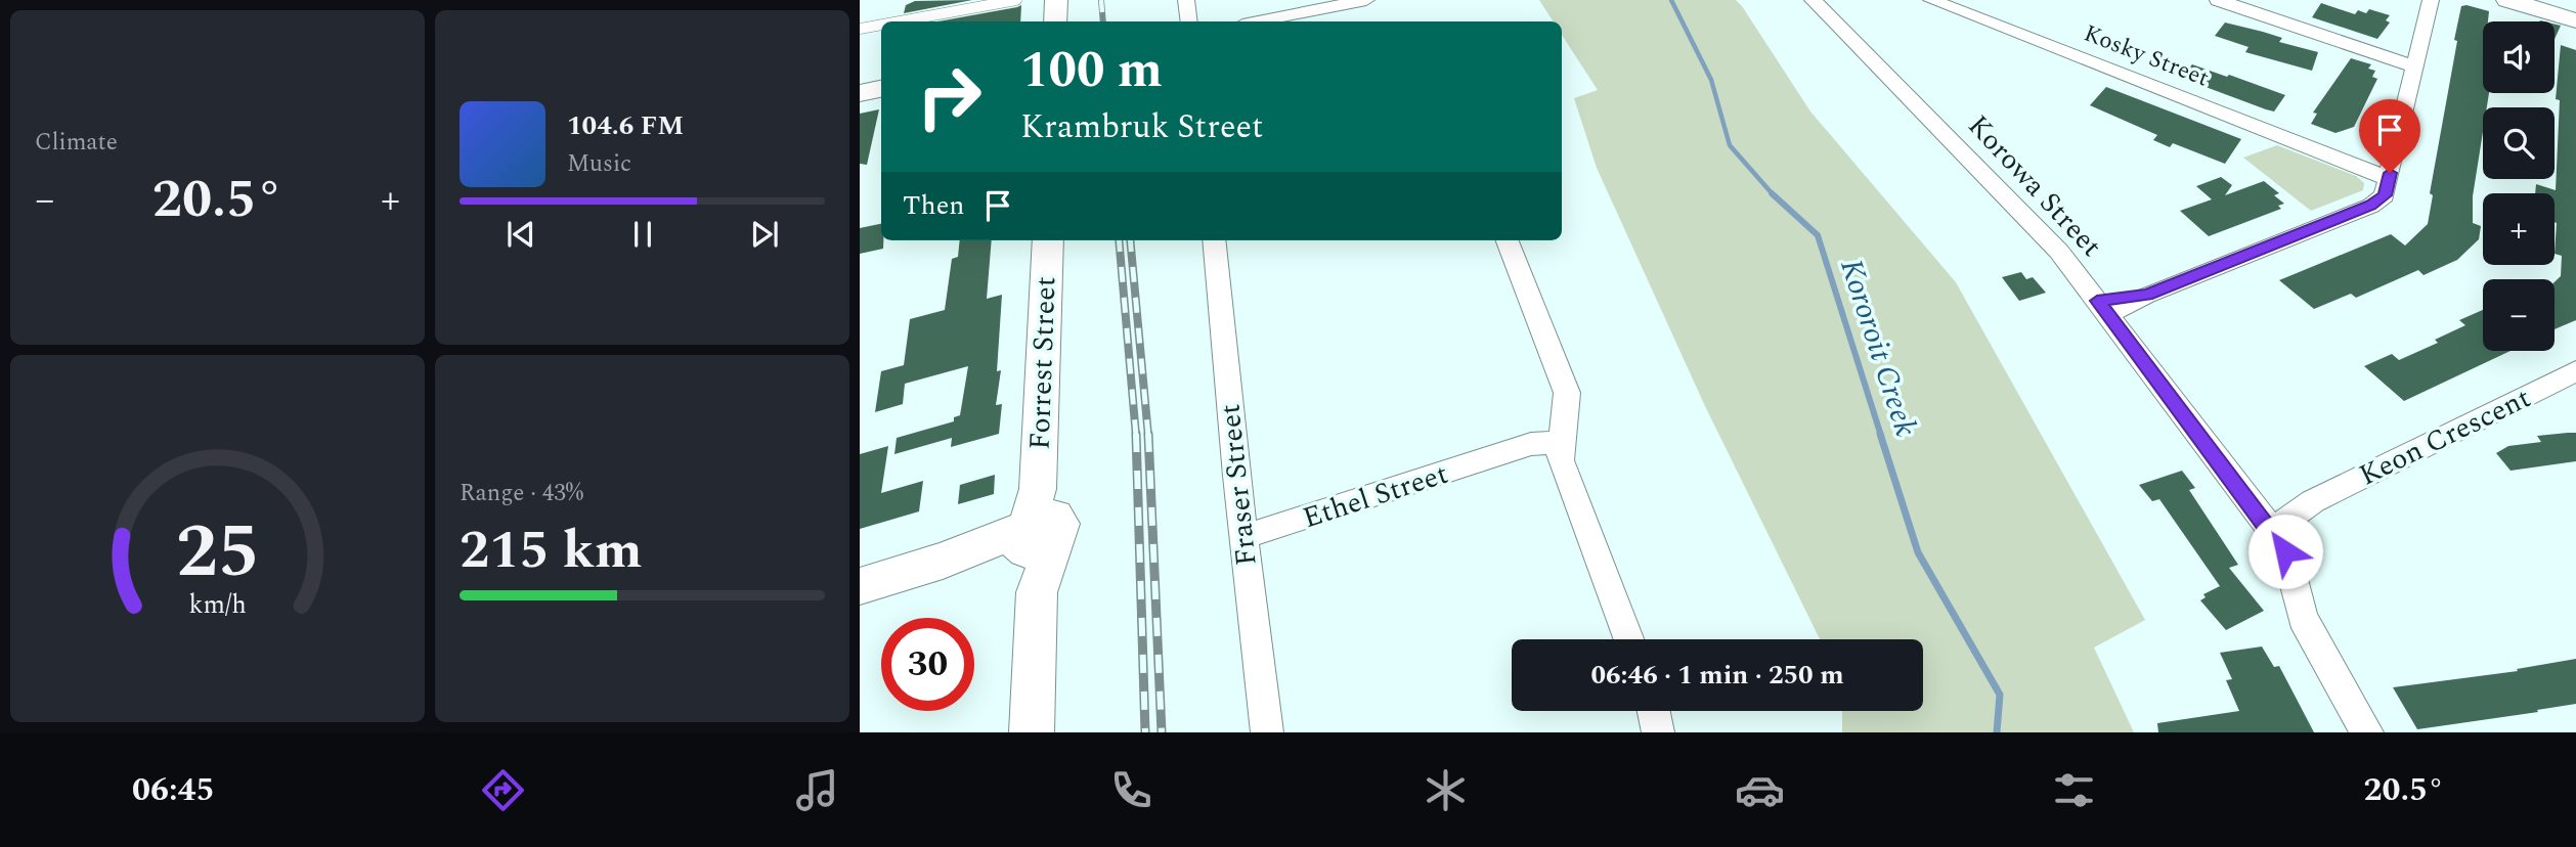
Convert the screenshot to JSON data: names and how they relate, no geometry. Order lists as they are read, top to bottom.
{
  "streets": {
    "street": [
      "Kosky Street",
      "Korowa Street",
      "Forrest Street",
      "Keon Crescent",
      "Fraser Street",
      "Ethel Street"
    ]
  },
  "crossings": [
    ["Korowa Street", "Keon Crescent"],
    ["Fraser Street", "Ethel Street"]
  ],
  "water": ["Kororoit Creek"],
  "page": {
    "tile": [
      "Climate",
      ["Range · 43%", "215 km"]
    ],
    "map_buttons": ["+", "−"],
    "turn": ["100 m", "Krambruk Street"],
    "song": ["104.6 FM", "Music"],
    "heat": ["−", "20.5°", "+"],
    "then": "Then",
    "limit": "30",
    "trip": "06:46 · 1 min · 250 m",
    "tabs": ["06:45", "20.5°"],
    "gauge": ["25", "km/h"]
  }
}
